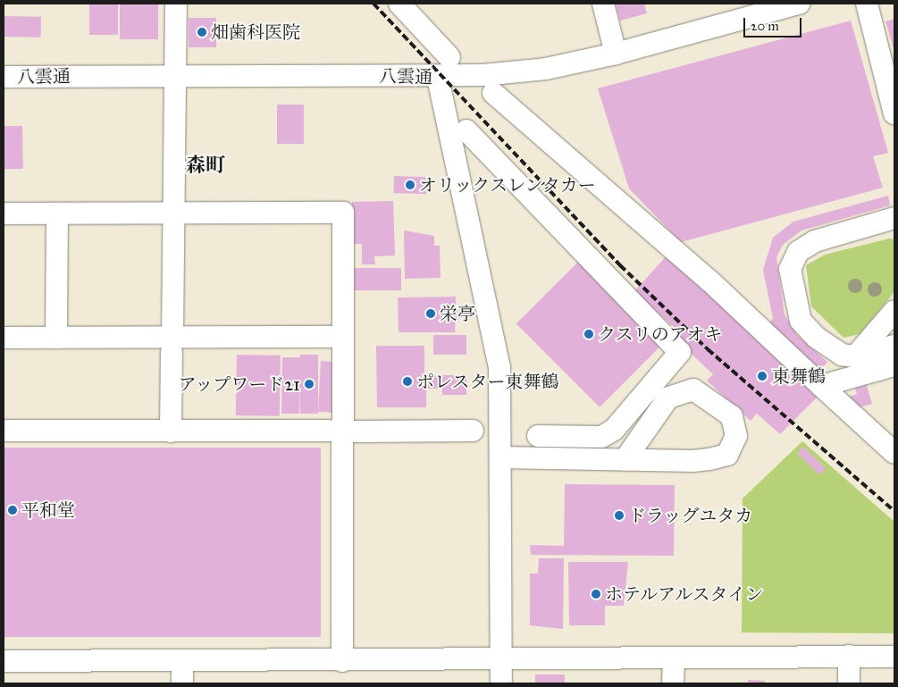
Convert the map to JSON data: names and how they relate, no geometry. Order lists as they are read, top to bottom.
{
  "streets": {
    "street": ["八雲通"]
  },
  "districts": ["森町"],
  "places": [
    "畑歯科医院",
    "オリックスレンタカー",
    "栄亭",
    "クスリのアオキ",
    "東舞鶴",
    "ポレスター東舞鶴",
    "アップワード21",
    "平和堂",
    "ドラッグユタカ",
    "ホテルアルスタイン"
  ],
  "scale_bar": "20 m"
}
